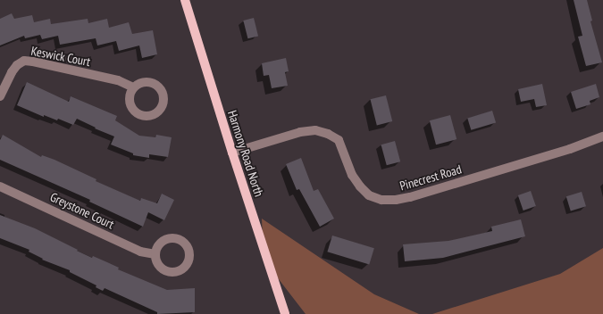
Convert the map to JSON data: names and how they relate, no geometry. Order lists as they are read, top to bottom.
{
  "streets": {
    "main road": ["Harmony Road North"],
    "street": ["Keswick Court", "Pinecrest Road", "Greystone Court"]
  },
  "crossings": [
    ["Harmony Road North", "Pinecrest Road"]
  ]
}
